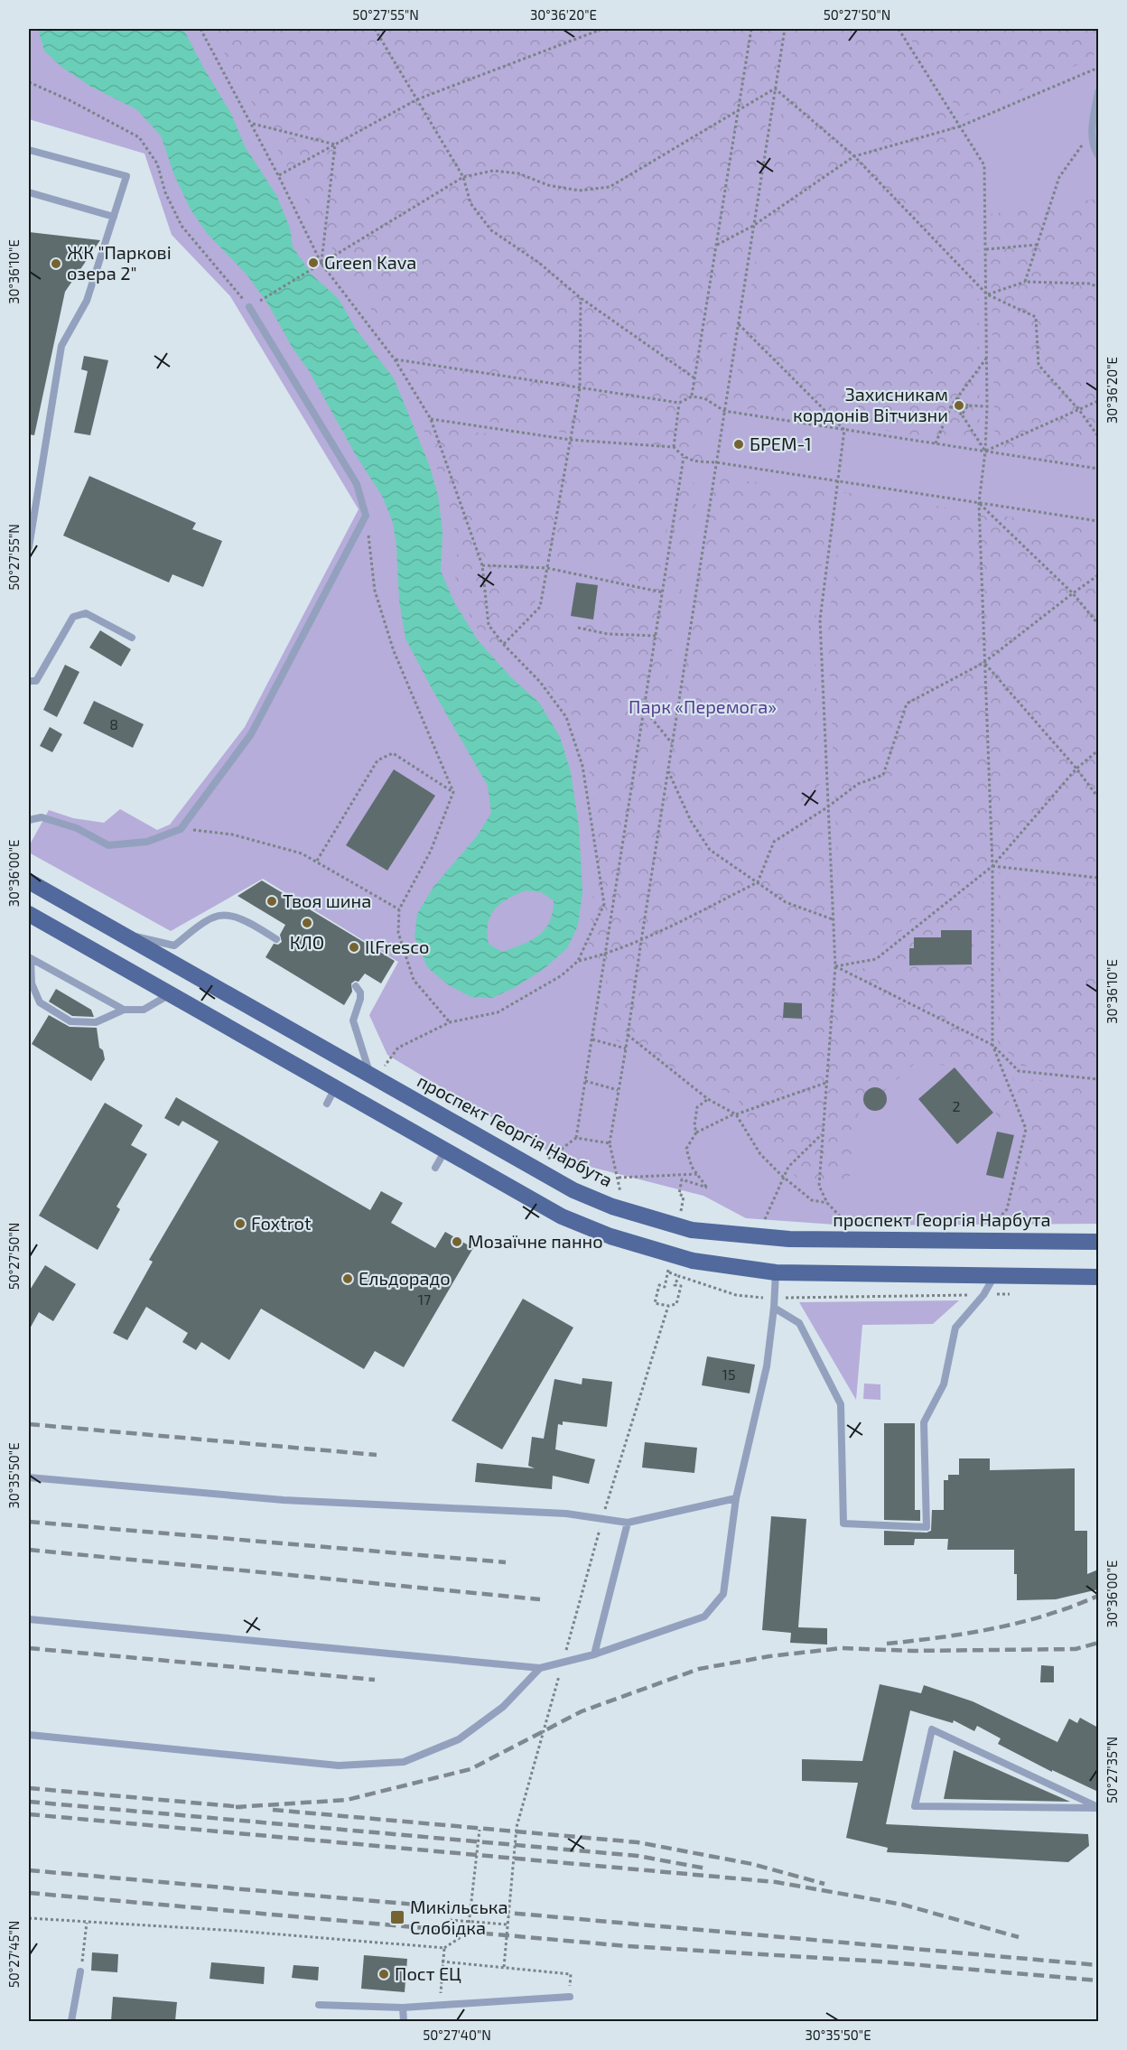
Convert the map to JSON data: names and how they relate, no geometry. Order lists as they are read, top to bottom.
{
  "streets": {
    "main road": ["проспект Георгія Нарбута"]
  },
  "parks": ["Парк «Перемога»"],
  "places": {
    "other": [
      "Green Kava",
      "ЖК \"Паркові озера 2\"",
      "Захисникам кордонів Вітчизни",
      "БРЕМ-1",
      "Твоя шина",
      "КЛО",
      "IlFresco",
      "Foxtrot",
      "Мозаїчне панно",
      "Ельдорадо",
      "Пост ЕЦ"
    ],
    "transit": ["Микільська Слобідка"]
  },
  "house_numbers": [
    "8",
    "2",
    "17",
    "15"
  ],
  "coordinates": [
    "50°27'55\"N",
    "30°36'20\"E",
    "50°27'50\"N",
    "30°36'10\"E",
    "30°36'00\"E",
    "30°35'50\"E",
    "50°27'35\"N",
    "50°27'45\"N",
    "50°27'40\"N"
  ]
}
